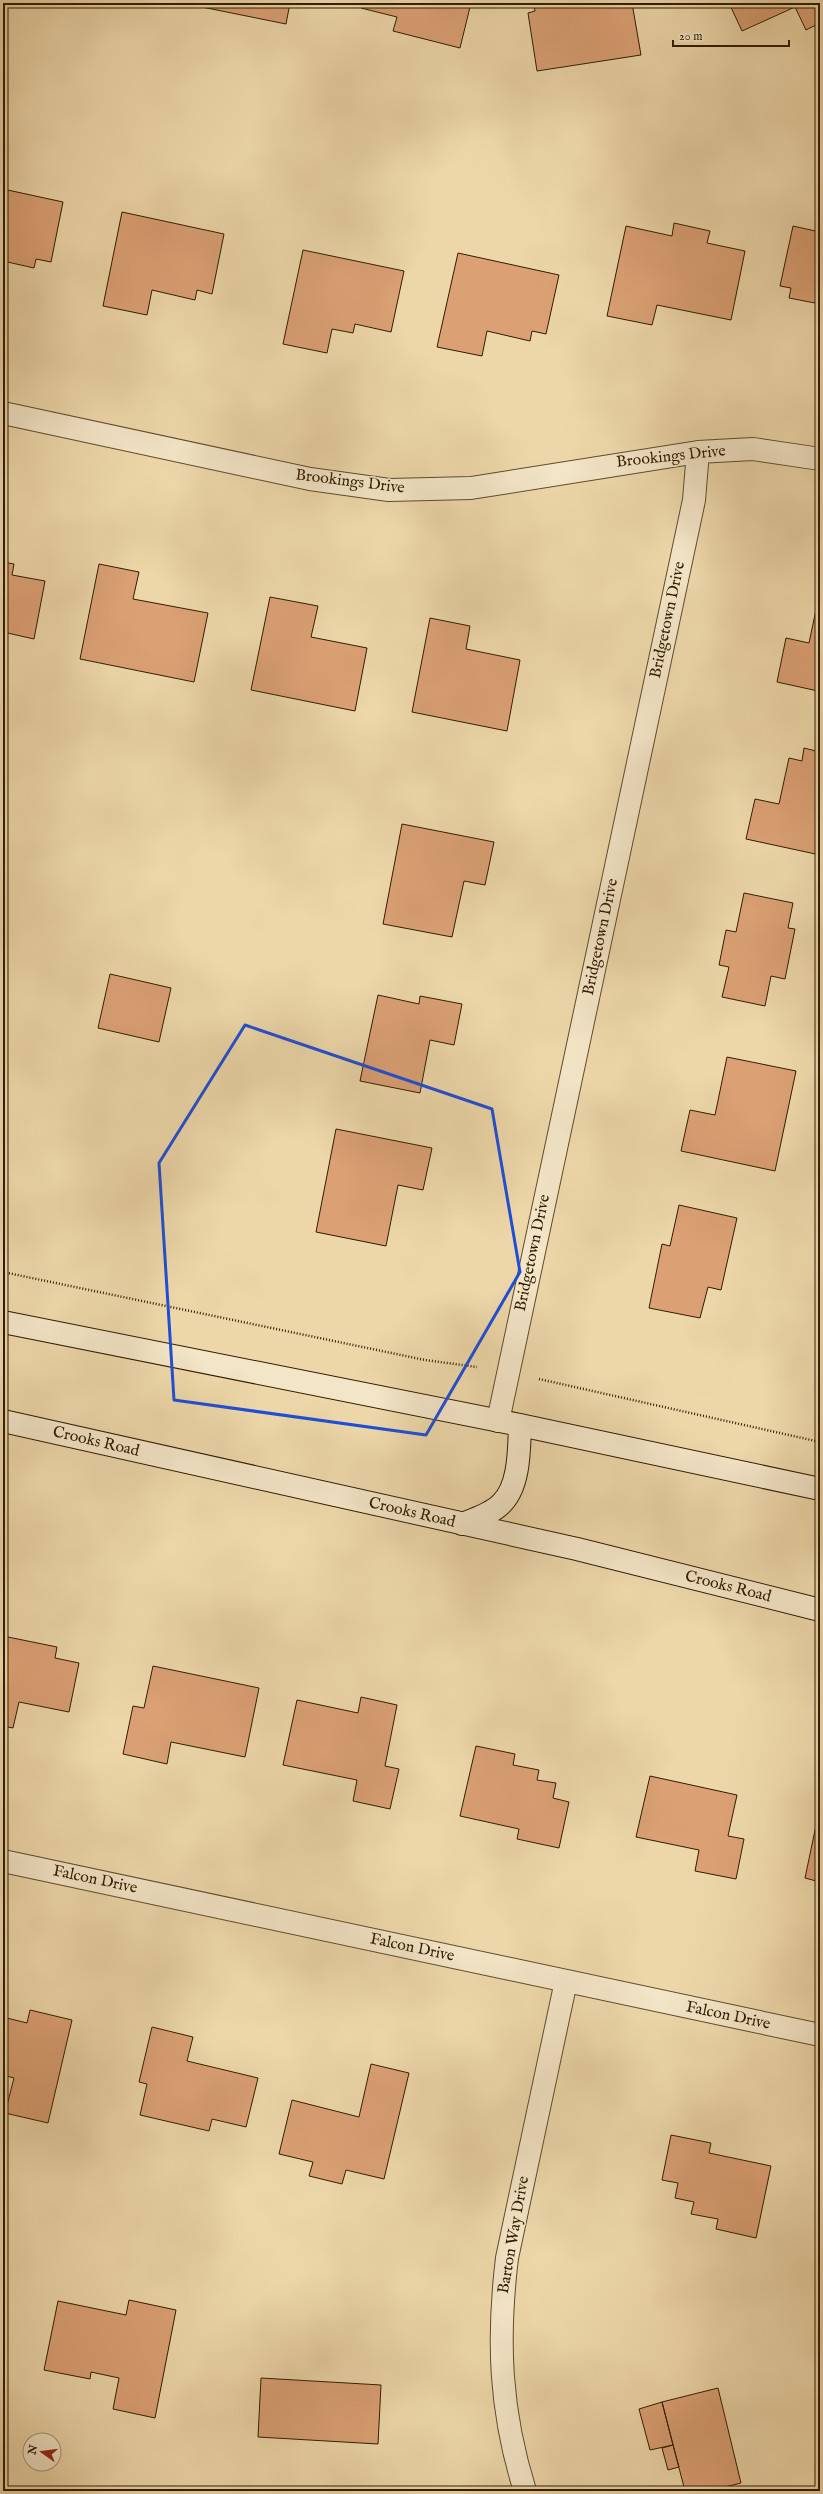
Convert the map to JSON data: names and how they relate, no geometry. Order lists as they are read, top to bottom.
{
  "streets": {
    "street": [
      "Brookings Drive",
      "Bridgetown Drive",
      "Crooks Road",
      "Falcon Drive",
      "Barton Way Drive"
    ]
  },
  "crossings": [
    ["Brookings Drive", "Bridgetown Drive"],
    ["Falcon Drive", "Barton Way Drive"]
  ],
  "scale_bar": "20 m",
  "north": "left"
}
